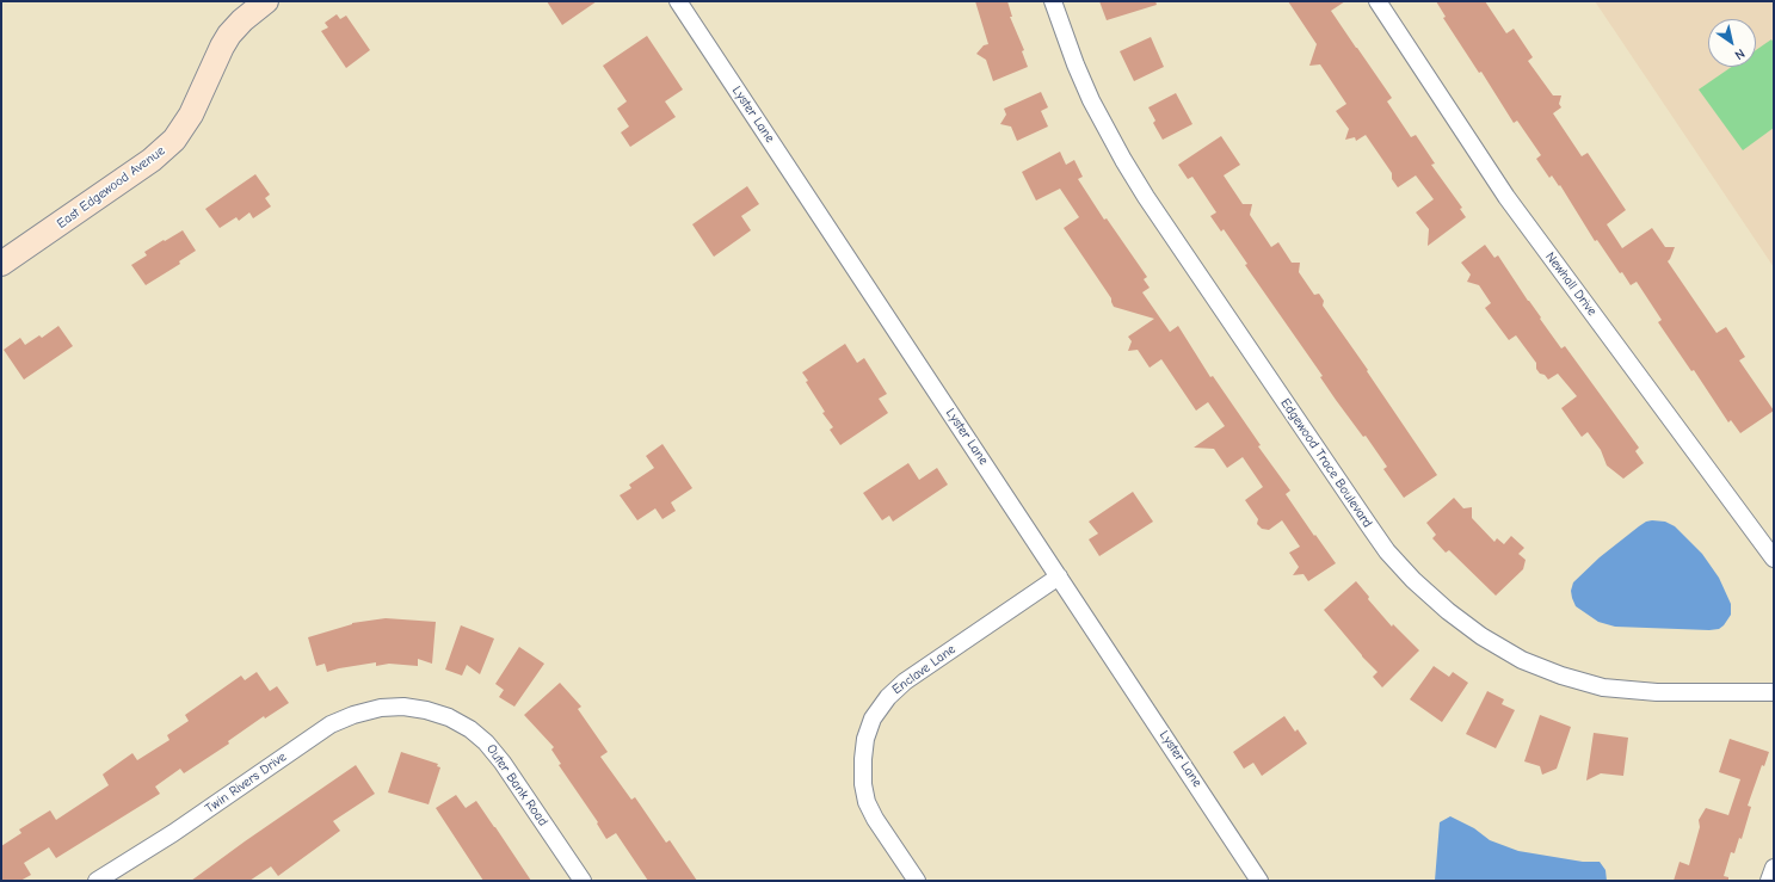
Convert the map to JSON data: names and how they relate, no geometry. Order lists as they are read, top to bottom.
{
  "streets": {
    "main road": ["East Edgewood Avenue"],
    "street": [
      "Lyster Lane",
      "Newhall Drive",
      "Edgewood Trace Boulevard",
      "Enclave Lane",
      "Twin Rivers Drive",
      "Outer Bank Road"
    ]
  },
  "crossings": [
    ["Lyster Lane", "Enclave Lane"],
    ["Twin Rivers Drive", "Outer Bank Road"]
  ],
  "north": "bottom right"
}
